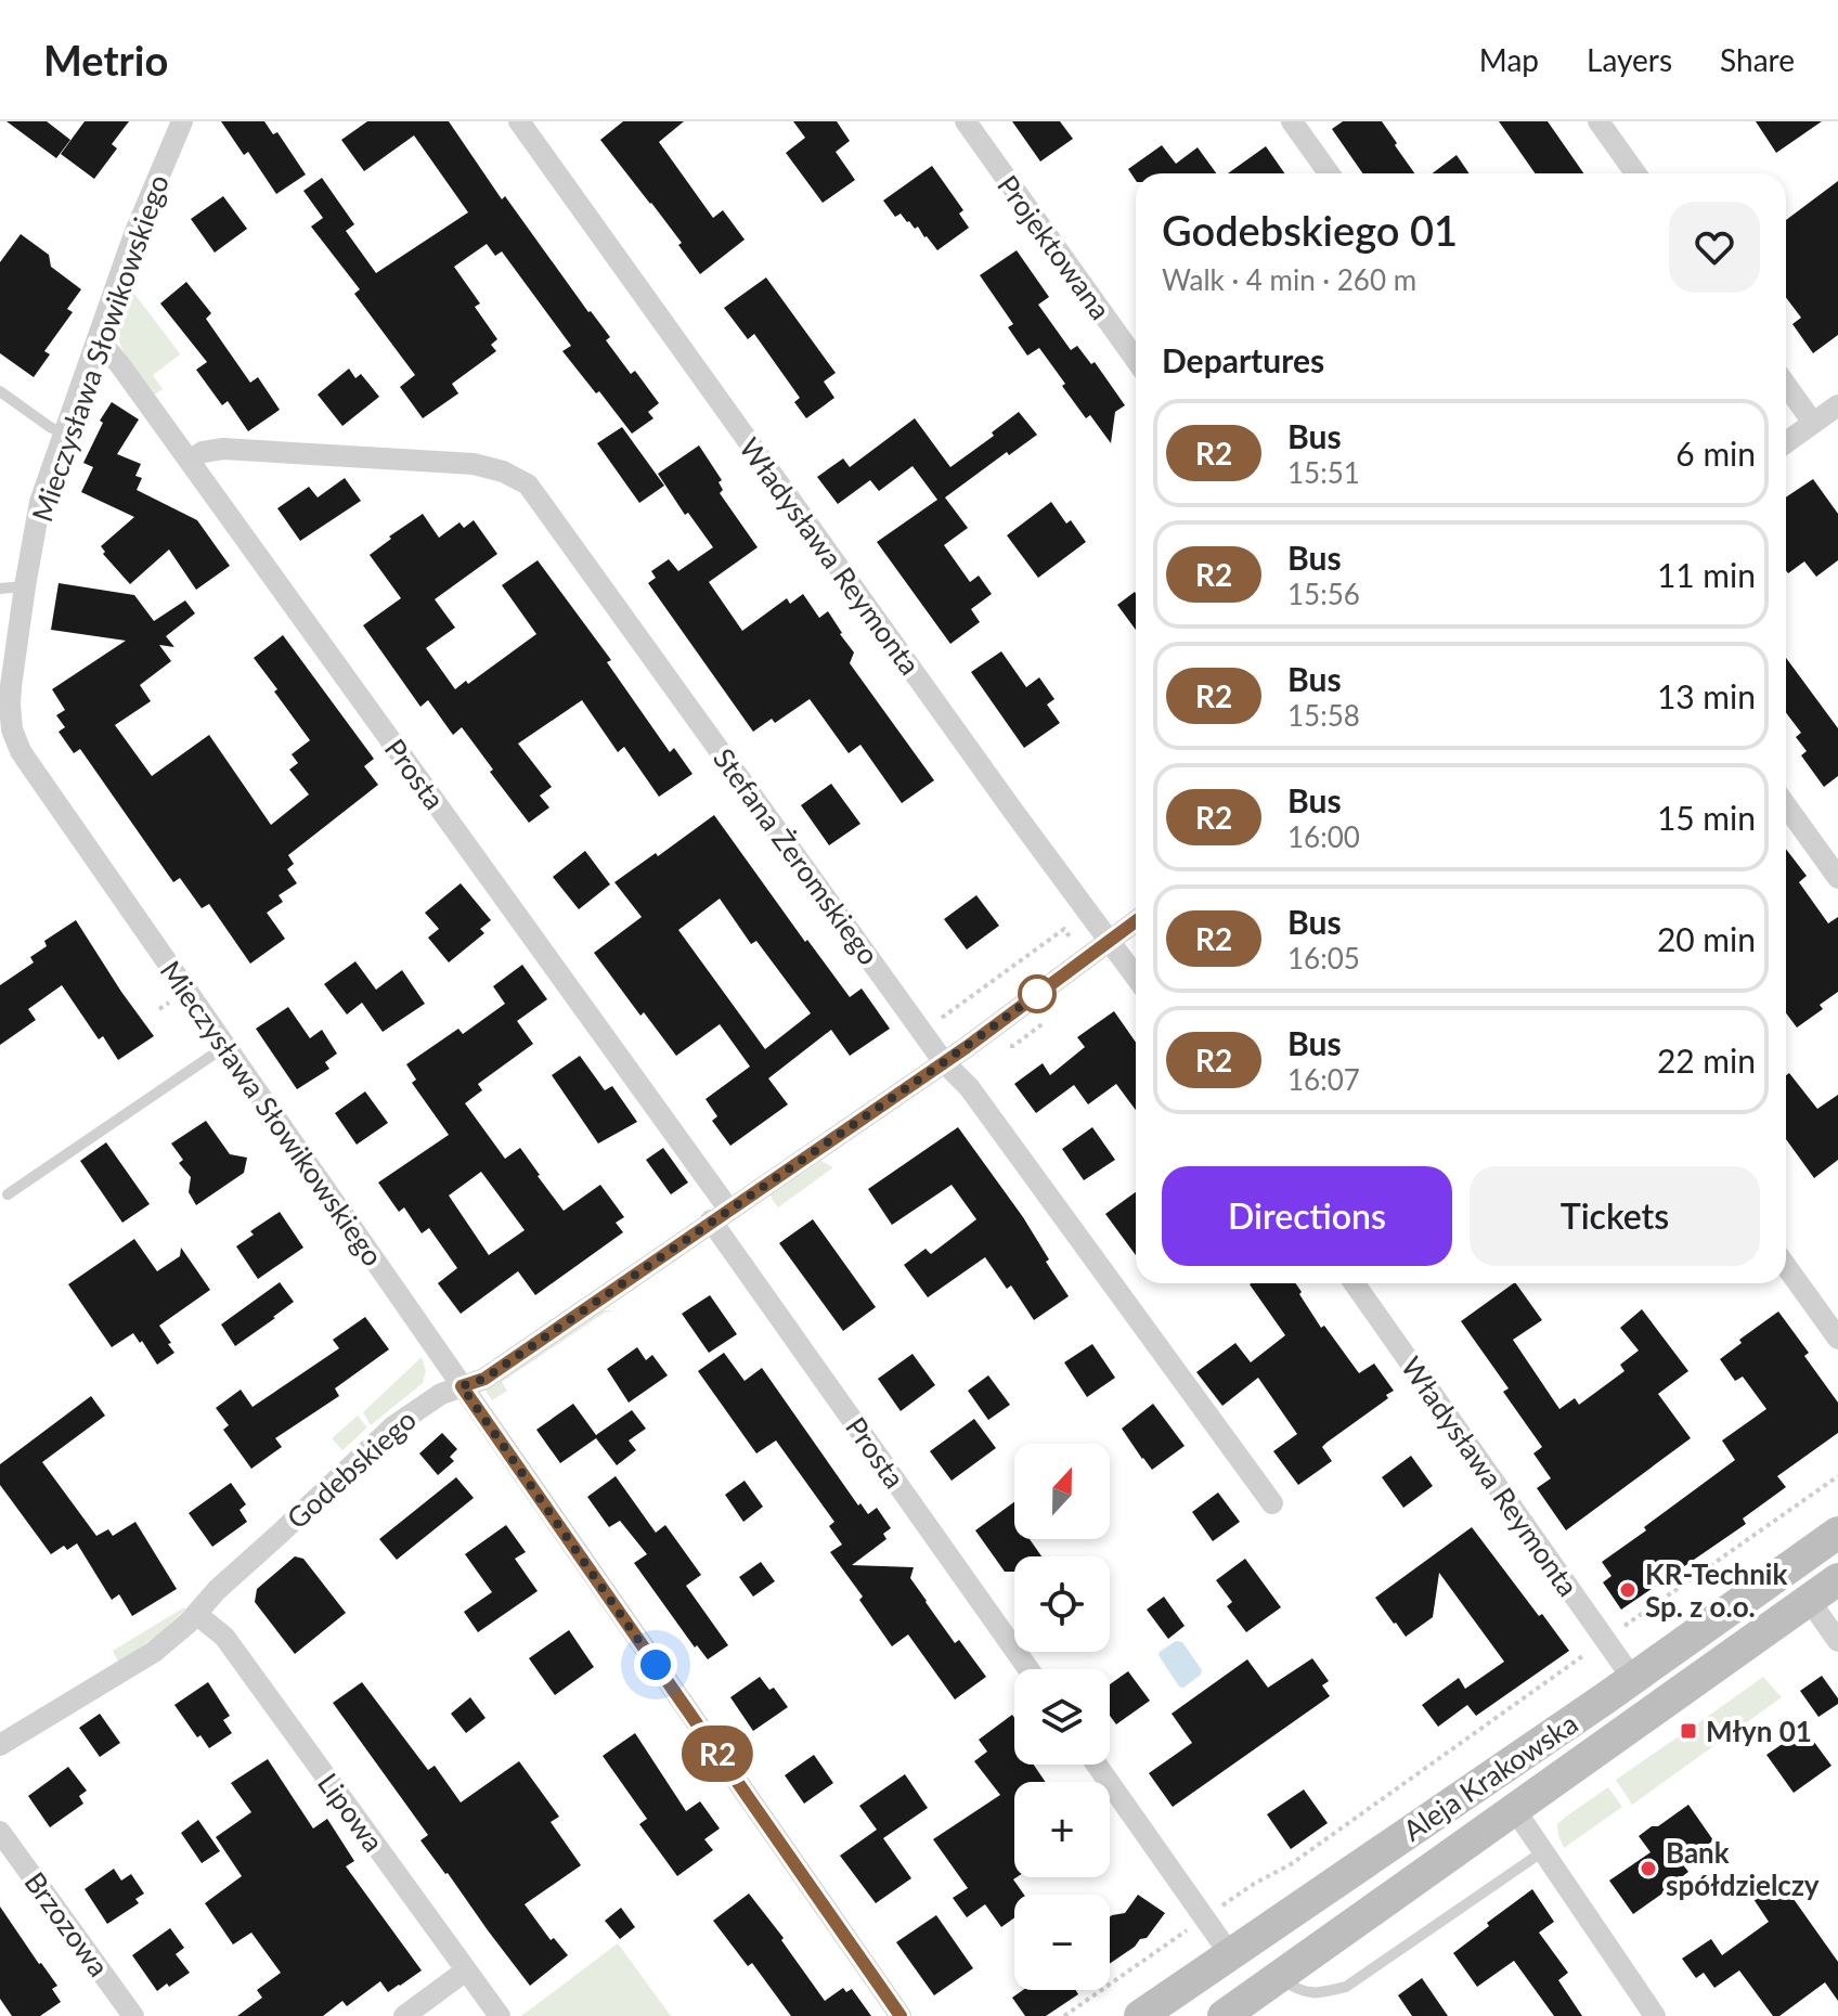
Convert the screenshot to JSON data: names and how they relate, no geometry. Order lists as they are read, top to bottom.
{
  "streets": {
    "main road": ["Aleja Krakowska"],
    "street": [
      "Projektowana",
      "Mieczysława Słowikowskiego",
      "Władysława Reymonta",
      "Prosta",
      "Stefana Żeromskiego",
      "Godebskiego",
      "Lipowa",
      "Brzozowa"
    ]
  },
  "crossings": [
    ["Mieczysława Słowikowskiego", "Prosta"],
    ["Mieczysława Słowikowskiego", "Godebskiego"],
    ["Władysława Reymonta", "Godebskiego"],
    ["Władysława Reymonta", "Aleja Krakowska"],
    ["Prosta", "Stefana Żeromskiego"],
    ["Prosta", "Godebskiego"],
    ["Stefana Żeromskiego", "Godebskiego"],
    ["Godebskiego", "Lipowa"]
  ],
  "places": {
    "other": ["KR-Technik Sp. z o.o.", "Bank spółdzielczy"],
    "transit": ["Młyn 01"]
  },
  "lines": ["bus line R2"],
  "north": "top",
  "page": {
    "header": "Metrio",
    "nav": ["Map", "Layers", "Share"],
    "on_map": "R2",
    "heading": [
      ["Godebskiego 01", "Walk · 4 min · 260 m"],
      "Departures"
    ],
    "list": [
      {
        "mark": "R2",
        "name": "Bus",
        "note": "15:51",
        "value": "6 min"
      },
      {
        "mark": "R2",
        "name": "Bus",
        "note": "15:56",
        "value": "11 min"
      },
      {
        "mark": "R2",
        "name": "Bus",
        "note": "15:58",
        "value": "13 min"
      },
      {
        "mark": "R2",
        "name": "Bus",
        "note": "16:00",
        "value": "15 min"
      },
      {
        "mark": "R2",
        "name": "Bus",
        "note": "16:05",
        "value": "20 min"
      },
      {
        "mark": "R2",
        "name": "Bus",
        "note": "16:07",
        "value": "22 min"
      }
    ],
    "buttons": ["Directions", "Tickets"],
    "map_buttons": ["+", "−"]
  }
}
